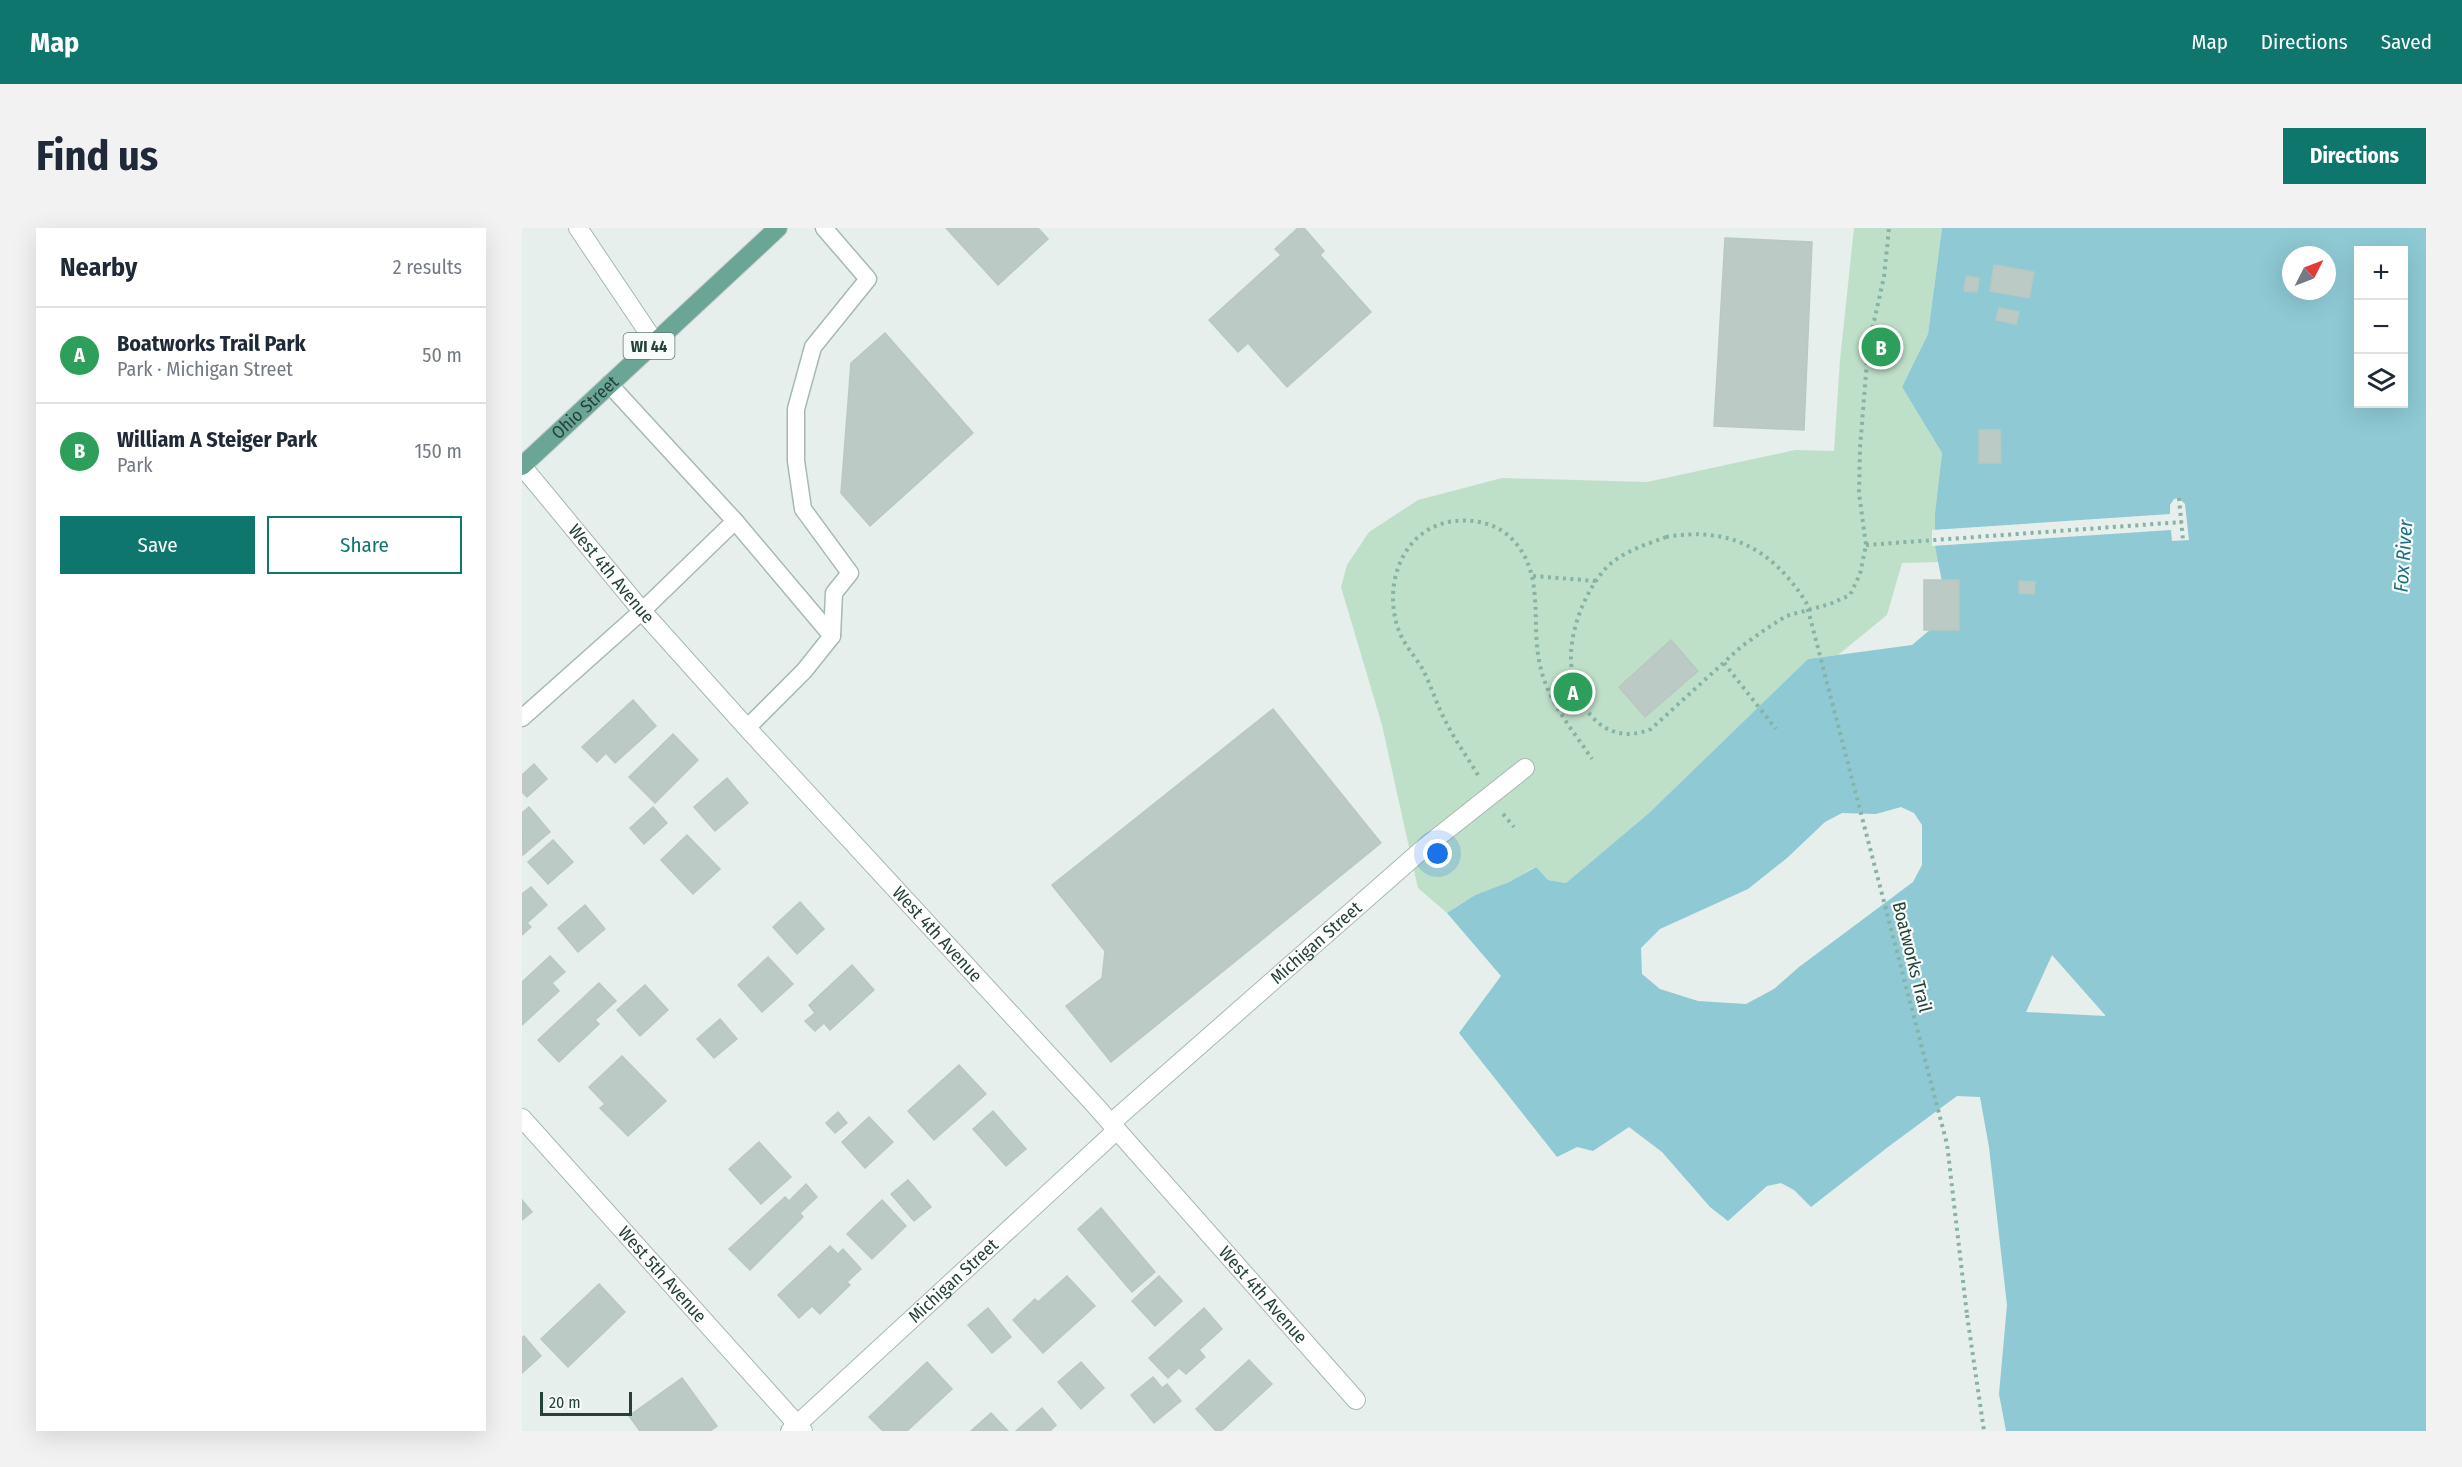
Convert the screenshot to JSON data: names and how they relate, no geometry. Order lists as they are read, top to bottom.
{
  "streets": {
    "main road": ["WI 44", "Ohio Street"],
    "street": ["West 4th Avenue", "Michigan Street", "West 5th Avenue"],
    "path": ["Boatworks Trail"]
  },
  "crossings": [
    ["Ohio Street", "West 4th Avenue"],
    ["West 4th Avenue", "Michigan Street"],
    ["Michigan Street", "West 5th Avenue"]
  ],
  "water": ["Fox River"],
  "scale_bar": "20 m",
  "north": "top right",
  "page": {
    "header": "Map",
    "nav": ["Map", "Directions", "Saved"],
    "buttons": [
      "Directions",
      ["Save", "Share"]
    ],
    "title": "Find us",
    "heading": ["Nearby", "2 results"],
    "map_buttons": ["+", "−"],
    "list": [
      {
        "mark": "A",
        "name": "Boatworks Trail Park",
        "note": "Park · Michigan Street",
        "value": "50 m"
      },
      {
        "mark": "B",
        "name": "William A Steiger Park",
        "note": "Park",
        "value": "150 m"
      }
    ],
    "pins": ["B", "A"],
    "scale": "20 m"
  }
}
